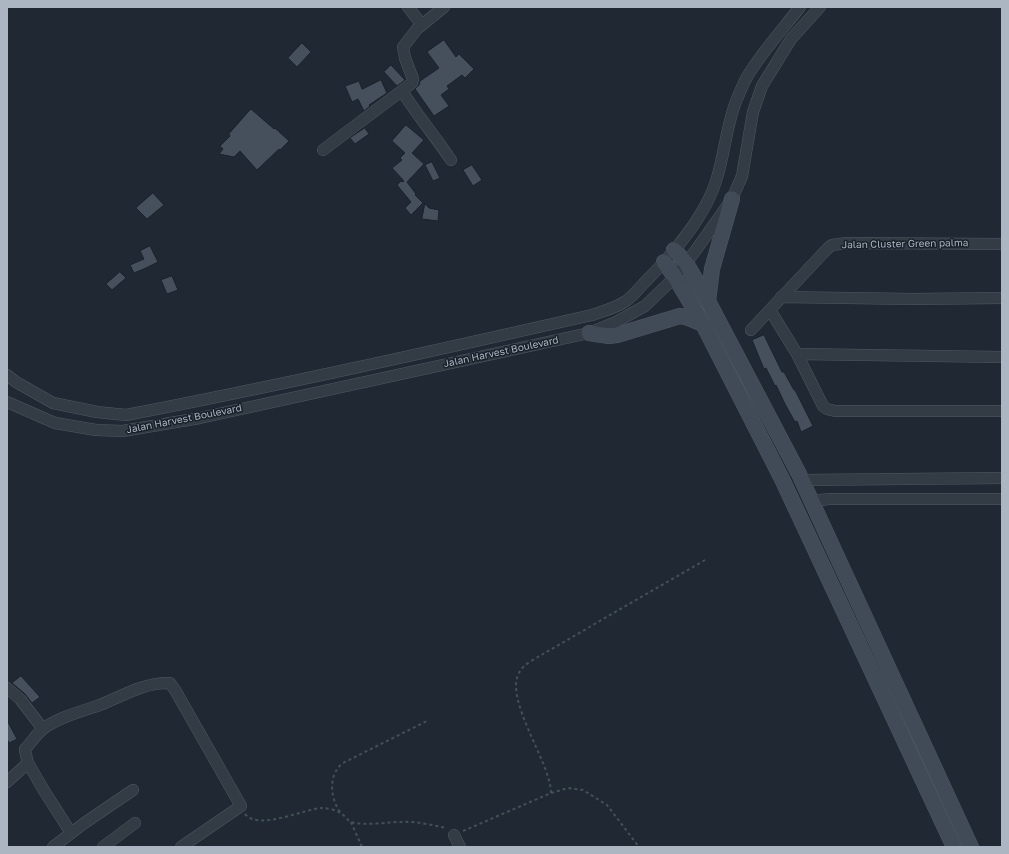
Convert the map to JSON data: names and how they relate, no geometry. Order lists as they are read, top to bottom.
{
  "streets": {
    "street": ["Jalan Cluster Green palma", "Jalan Harvest Boulevard"]
  }
}
